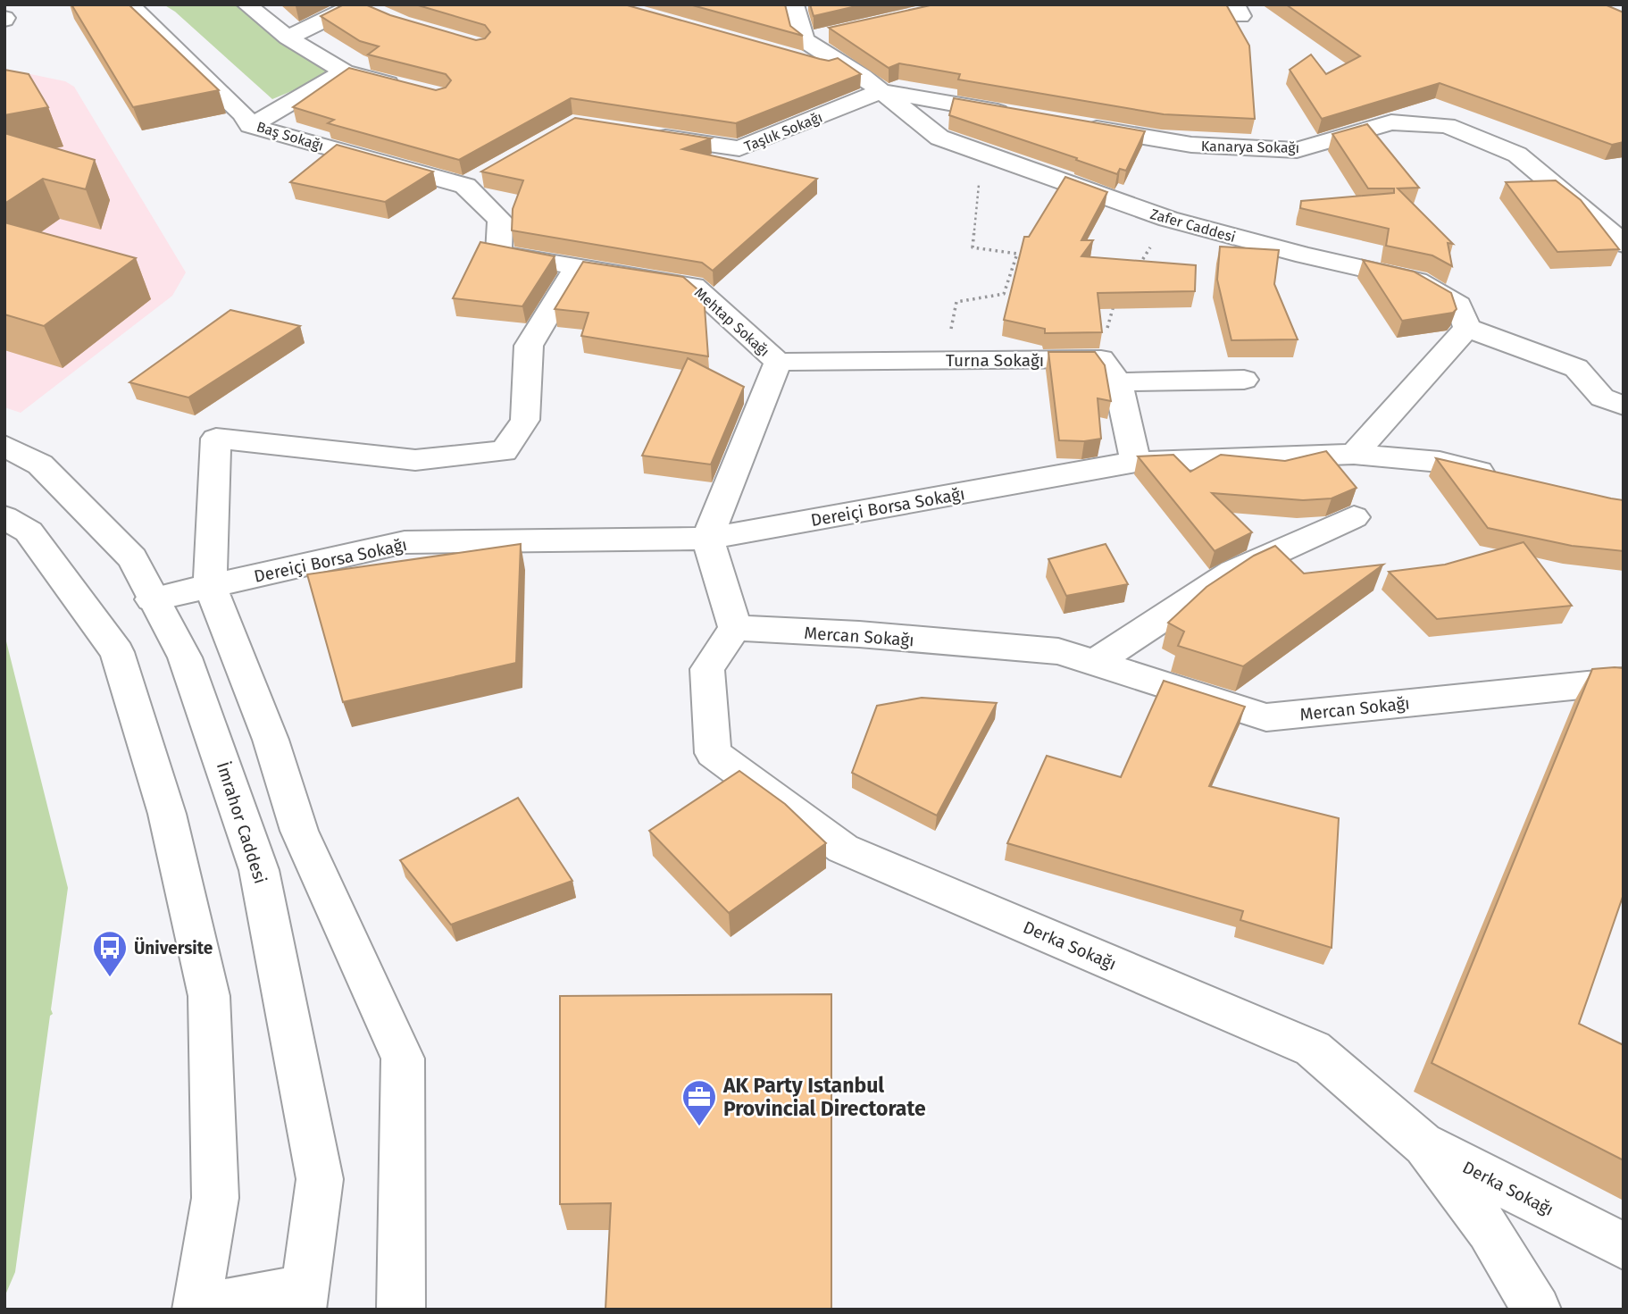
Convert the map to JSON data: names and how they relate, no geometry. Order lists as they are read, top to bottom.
{
  "streets": {
    "street": [
      "Taşlık Sokağı",
      "Baş Sokağı",
      "Kanarya Sokağı",
      "Zafer Caddesi",
      "Mehtap Sokağı",
      "Turna Sokağı",
      "Dereiçi Borsa Sokağı",
      "Mercan Sokağı",
      "İmrahor Caddesi",
      "Derka Sokağı"
    ]
  },
  "crossings": [
    ["Taşlık Sokağı", "Zafer Caddesi"],
    ["Baş Sokağı", "Mehtap Sokağı"],
    ["Mehtap Sokağı", "Turna Sokağı"],
    ["Mehtap Sokağı", "Dereiçi Borsa Sokağı"],
    ["Dereiçi Borsa Sokağı", "İmrahor Caddesi"],
    ["Mercan Sokağı", "Derka Sokağı"]
  ],
  "places": {
    "bus stop": ["Üniversite"],
    "office": ["AK Party Istanbul Provincial Directorate"]
  }
}
